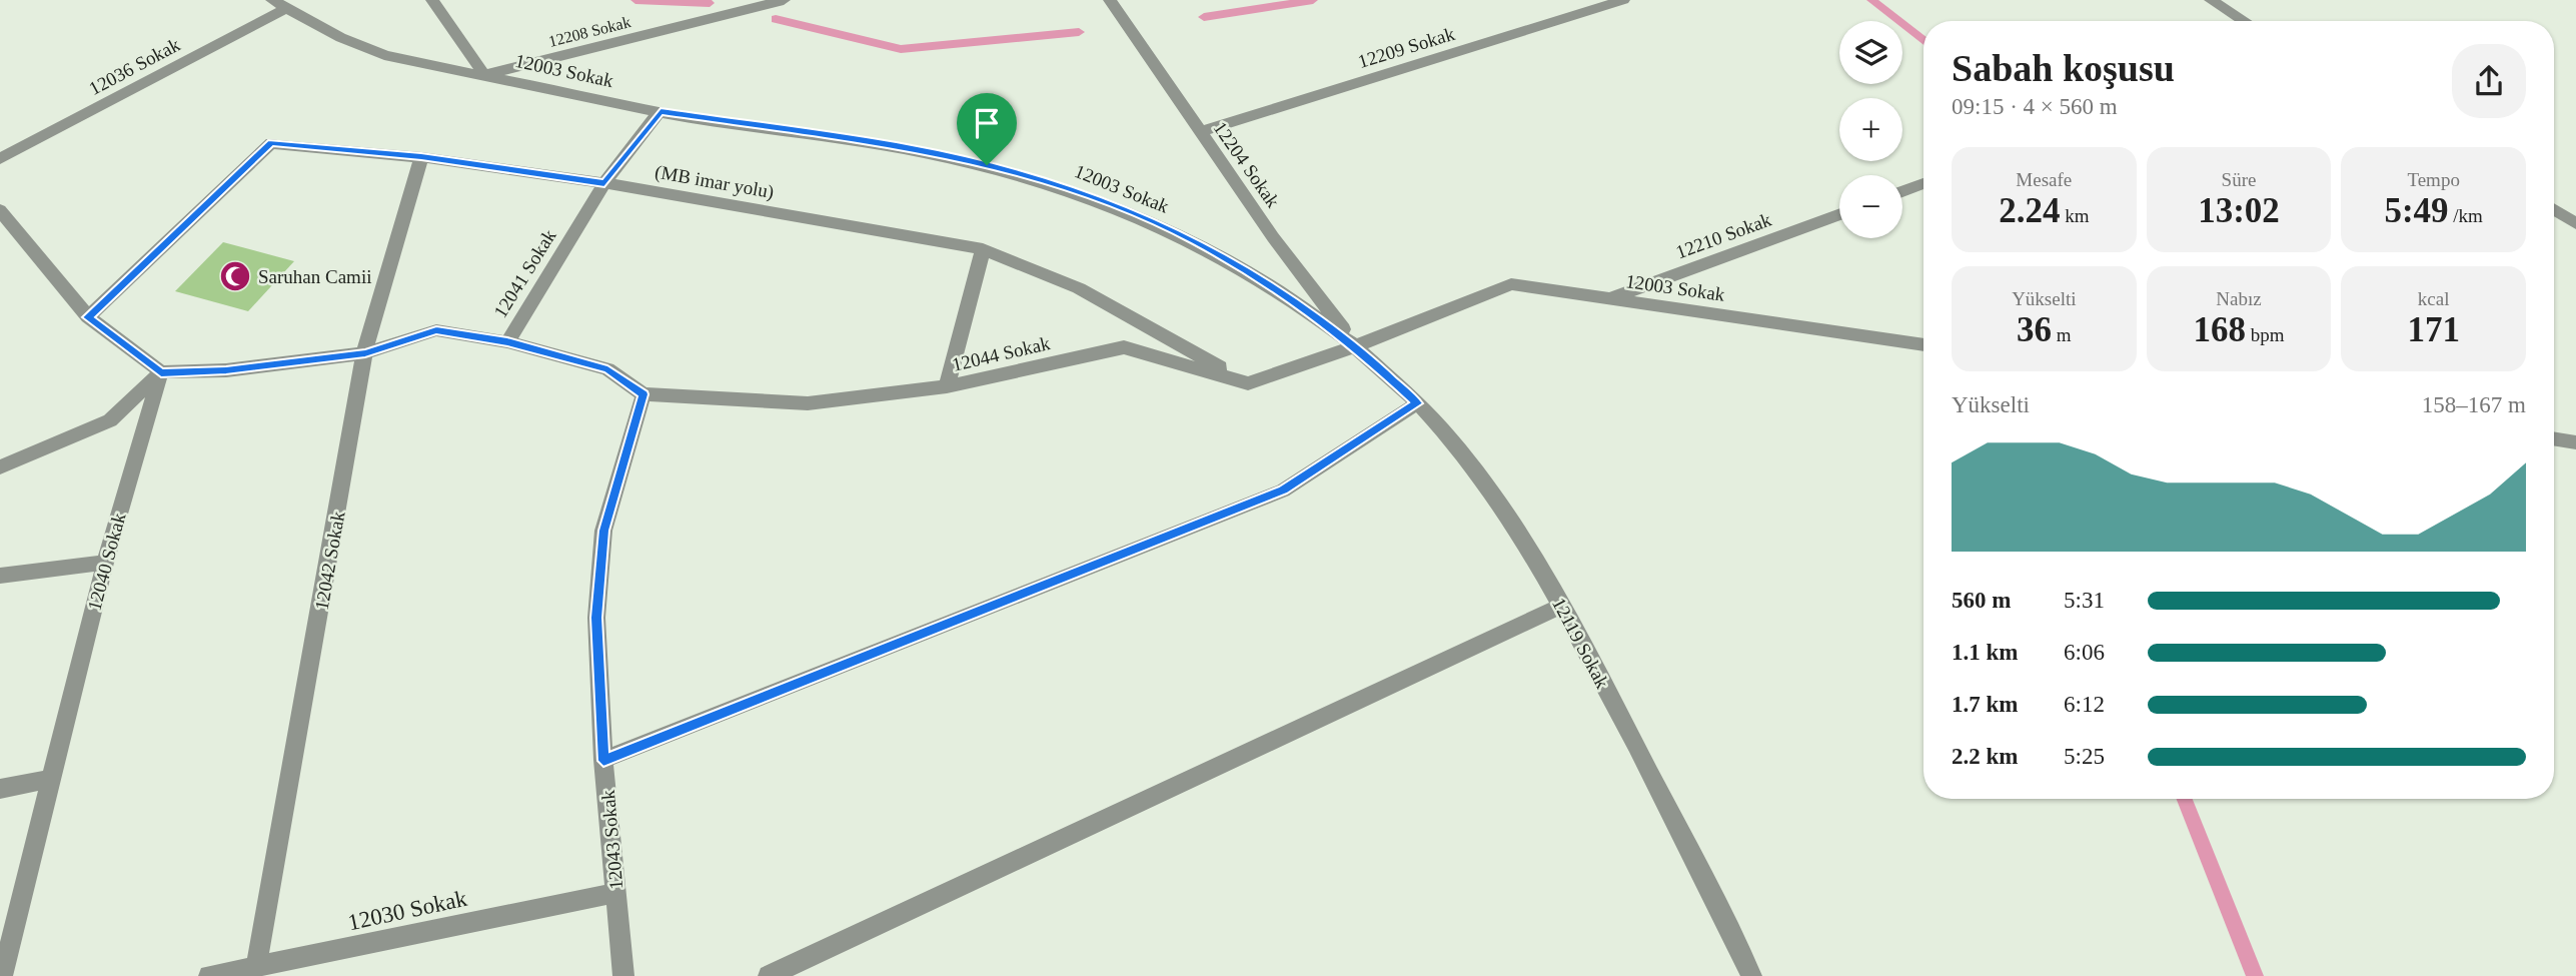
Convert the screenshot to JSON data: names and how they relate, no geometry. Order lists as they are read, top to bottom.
{
  "streets": {
    "street": [
      "12208 Sokak",
      "12209 Sokak",
      "12036 Sokak",
      "12003 Sokak",
      "12204 Sokak",
      "(MB imar yolu)",
      "12210 Sokak",
      "12041 Sokak",
      "12044 Sokak",
      "12042 Sokak",
      "12040 Sokak",
      "12119 Sokak",
      "12043 Sokak",
      "12030 Sokak"
    ]
  },
  "crossings": [
    ["12208 Sokak", "12003 Sokak"],
    ["12209 Sokak", "12204 Sokak"],
    ["12036 Sokak", "12003 Sokak"],
    ["12003 Sokak", "12204 Sokak"],
    ["12003 Sokak", "12210 Sokak"],
    ["12003 Sokak", "12041 Sokak"],
    ["12003 Sokak", "12119 Sokak"],
    ["12204 Sokak", "12119 Sokak"],
    ["(MB imar yolu)", "12041 Sokak"],
    ["(MB imar yolu)", "12044 Sokak"],
    ["(MB imar yolu)", "12042 Sokak"],
    ["12041 Sokak", "12042 Sokak"],
    ["12041 Sokak", "12040 Sokak"],
    ["12044 Sokak", "12043 Sokak"],
    ["12042 Sokak", "12030 Sokak"],
    ["12043 Sokak", "12030 Sokak"]
  ],
  "places": {
    "mosque": ["Saruhan Camii"]
  },
  "page": {
    "map_buttons": ["+", "−"],
    "heading": ["Sabah koşusu", "09:15 · 4 × 560 m"],
    "stats": [
      ["Mesafe", "2.24 km"],
      ["Süre", "13:02"],
      ["Tempo", "5:49 /km"],
      ["Yükselti", "36 m"],
      ["Nabız", "168 bpm"],
      ["kcal", "171"]
    ],
    "chart": ["Yükselti", "158–167 m"],
    "list": [
      {
        "name": "560 m",
        "note": "5:31"
      },
      {
        "name": "1.1 km",
        "note": "6:06"
      },
      {
        "name": "1.7 km",
        "note": "6:12"
      },
      {
        "name": "2.2 km",
        "note": "5:25"
      }
    ]
  }
}
